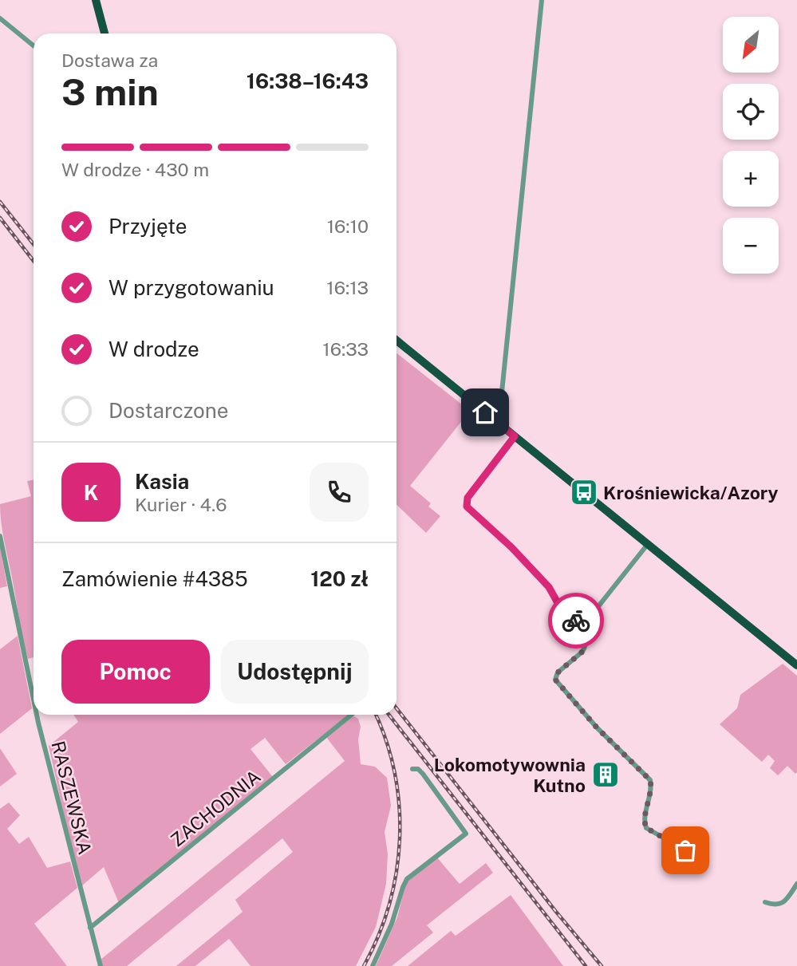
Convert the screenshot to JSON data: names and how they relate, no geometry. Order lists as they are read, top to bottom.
{
  "streets": {
    "street": ["RASZEWSKA", "ZACHODNIA"]
  },
  "crossings": [
    ["RASZEWSKA", "ZACHODNIA"]
  ],
  "places": {
    "bus stop": ["Krośniewicka/Azory"],
    "building": ["Lokomotywownia Kutno"]
  },
  "north": "bottom left",
  "page": {
    "map_buttons": ["+", "−"],
    "heading": ["3 min", "Dostawa za", "16:38–16:43"],
    "panel": [
      "Kasia",
      "Kurier · 4.6",
      "Zamówienie #4385",
      "120 zł"
    ],
    "bar": "W drodze · 430 m",
    "list": [
      ["Przyjęte", "16:10"],
      ["W przygotowaniu", "16:13"],
      ["W drodze", "16:33"],
      "Dostarczone"
    ],
    "round": "K",
    "buttons": ["Pomoc", "Udostępnij"]
  }
}
